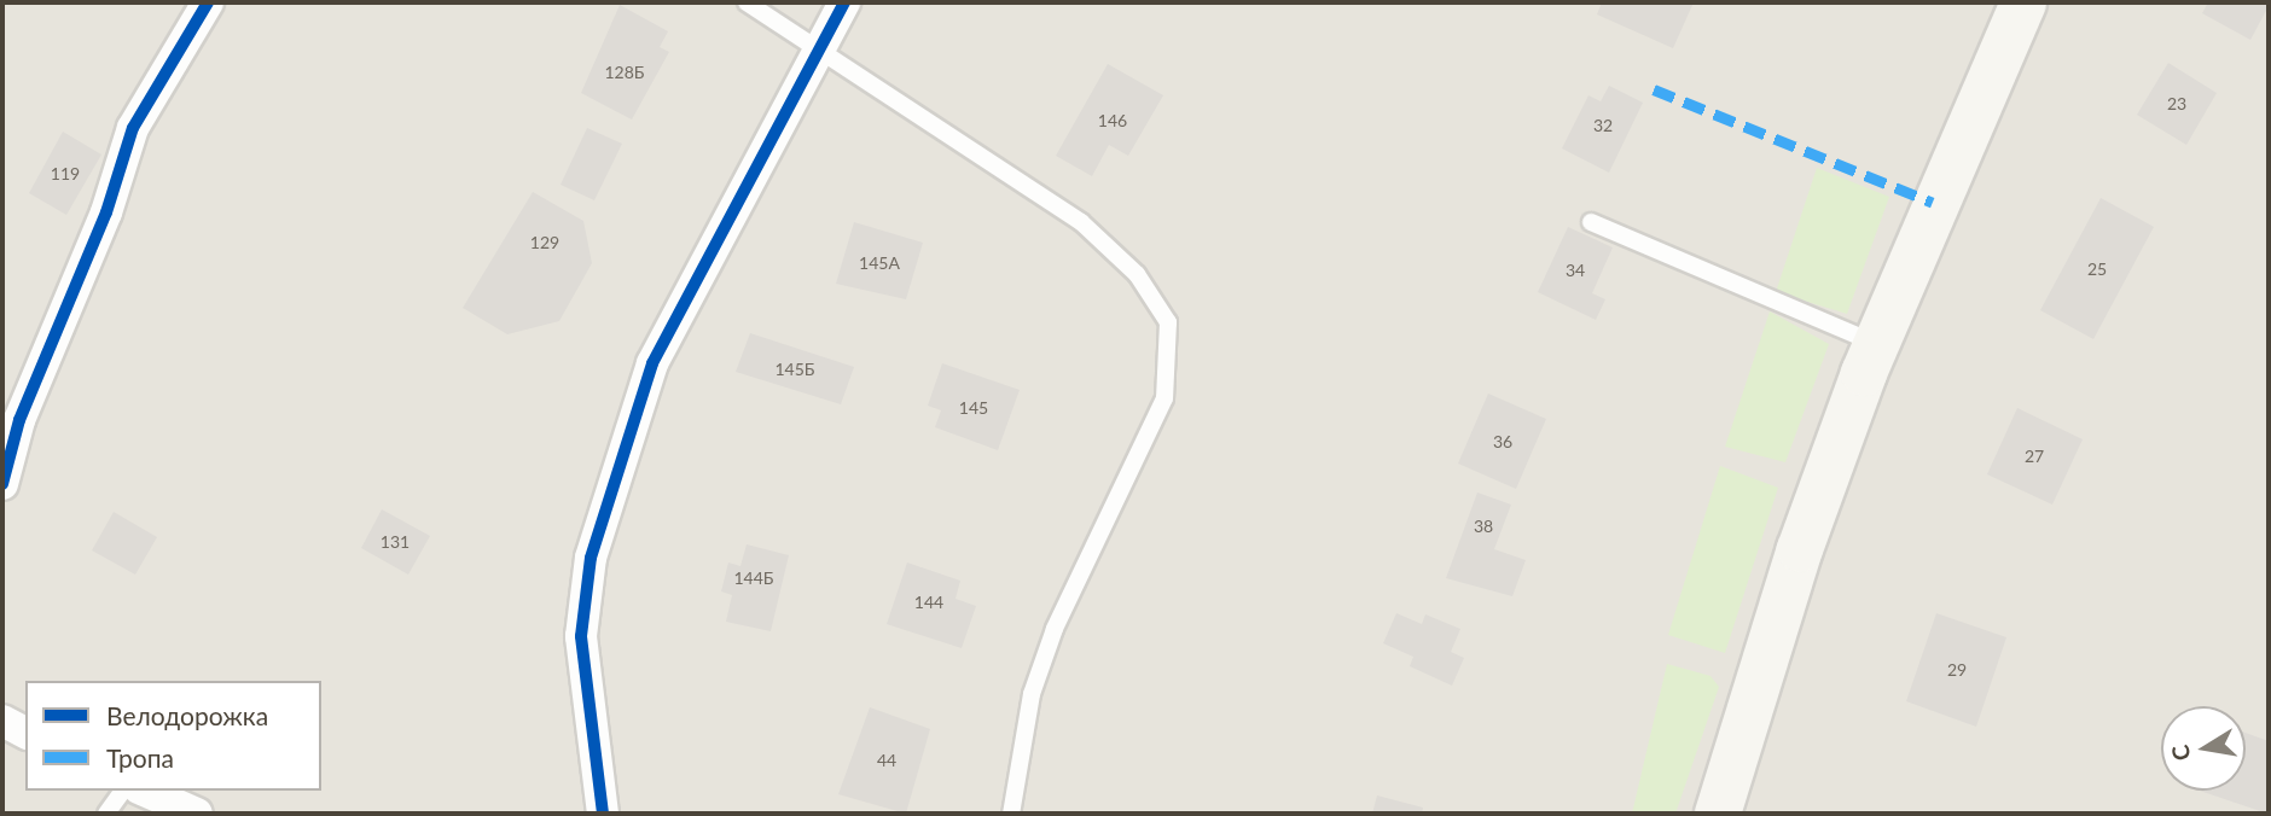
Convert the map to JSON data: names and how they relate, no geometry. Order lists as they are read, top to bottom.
{
  "house_numbers": [
    "128Б",
    "23",
    "146",
    "32",
    "119",
    "129",
    "145А",
    "25",
    "34",
    "145Б",
    "145",
    "36",
    "27",
    "38",
    "131",
    "144Б",
    "144",
    "29",
    "44"
  ],
  "legend": ["Велодорожка", "Тропа"],
  "north": "left"
}
